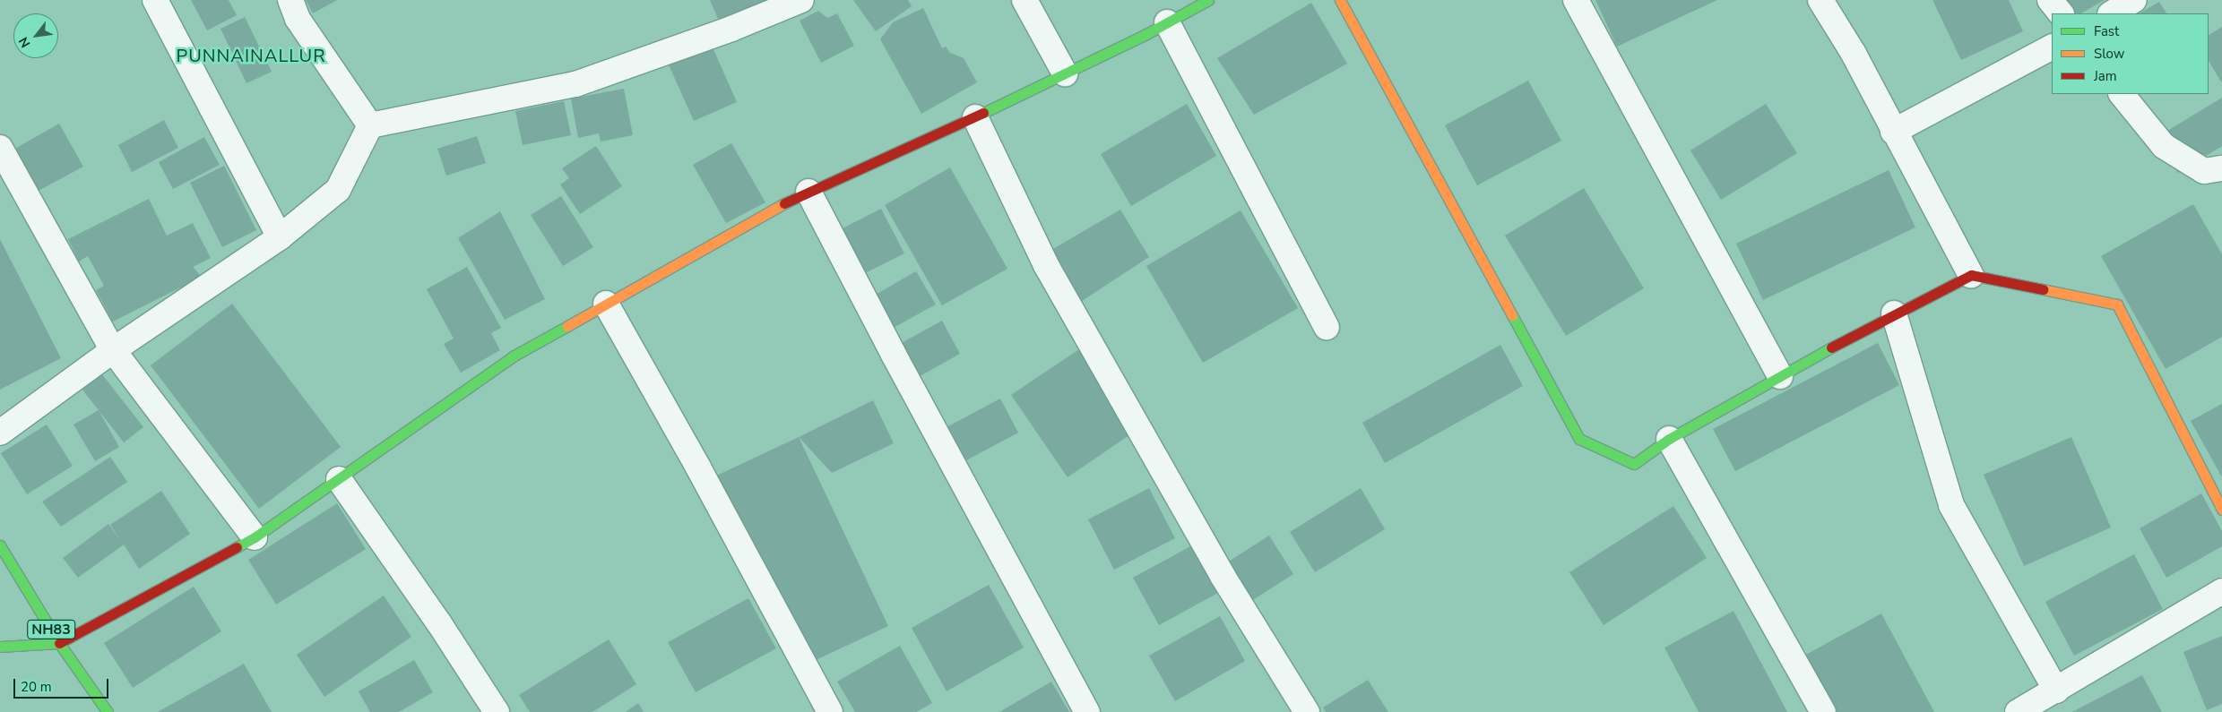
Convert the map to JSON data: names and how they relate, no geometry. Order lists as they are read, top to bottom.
{
  "streets": {
    "main road": ["NH83"]
  },
  "districts": ["PUNNAINALLUR"],
  "legend": ["Fast", "Slow", "Jam"],
  "scale_bar": "20 m",
  "north": "bottom left"
}
